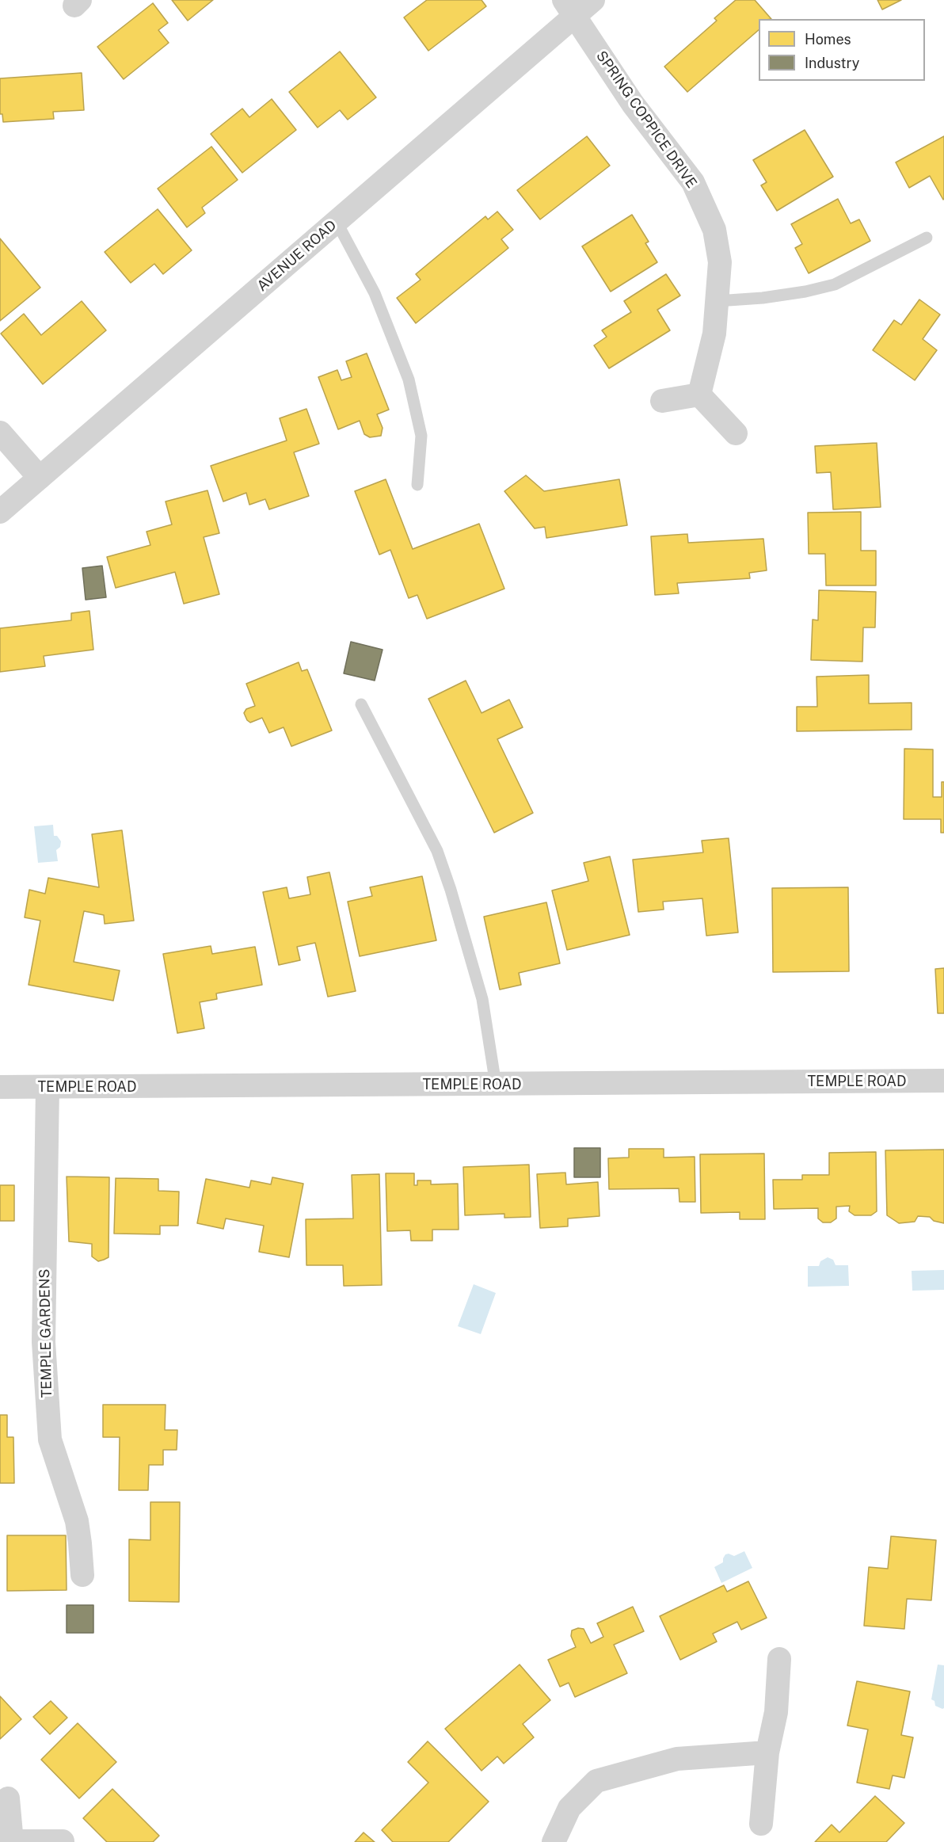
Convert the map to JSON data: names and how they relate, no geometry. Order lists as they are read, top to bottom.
{
  "streets": {
    "street": [
      "SPRING COPPICE DRIVE",
      "AVENUE ROAD",
      "TEMPLE ROAD",
      "TEMPLE GARDENS"
    ]
  },
  "crossings": [
    ["SPRING COPPICE DRIVE", "AVENUE ROAD"],
    ["TEMPLE ROAD", "TEMPLE GARDENS"]
  ],
  "legend": ["Homes", "Industry"]
}
